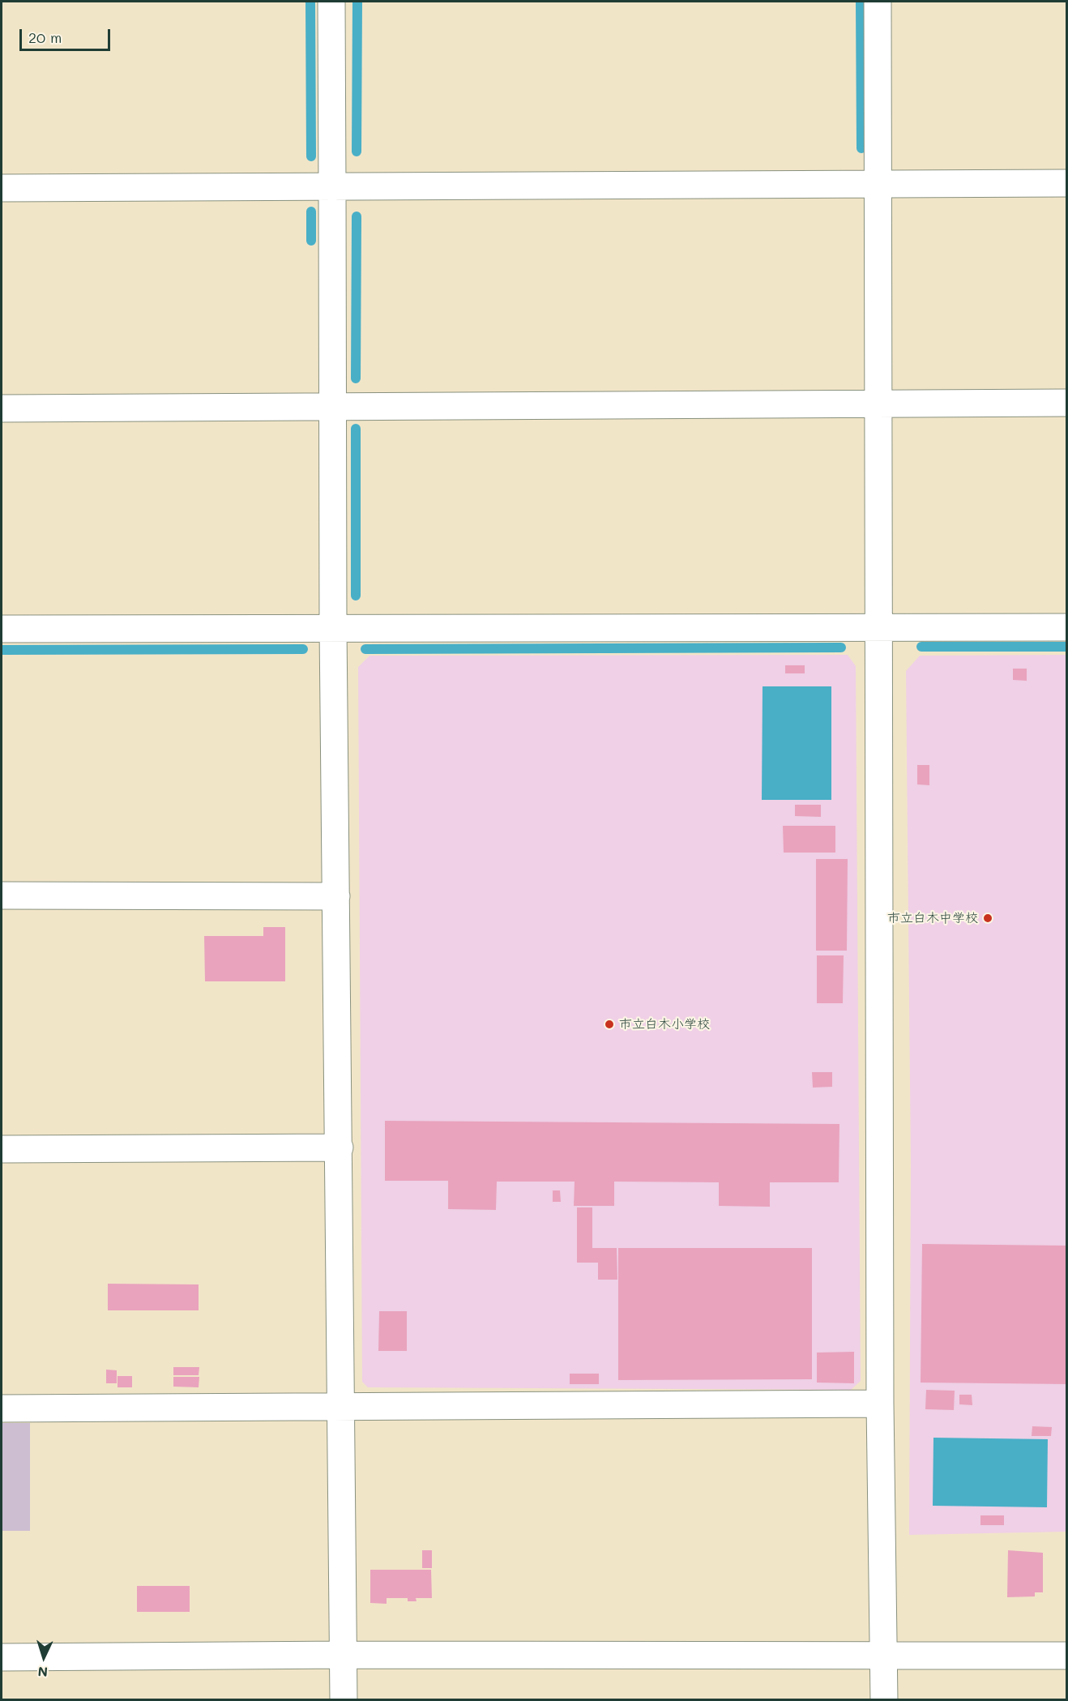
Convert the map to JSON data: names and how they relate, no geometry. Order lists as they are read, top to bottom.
{
  "places": ["市立白木中学校", "市立白木小学校"],
  "scale_bar": "20 m",
  "north": "bottom"
}
